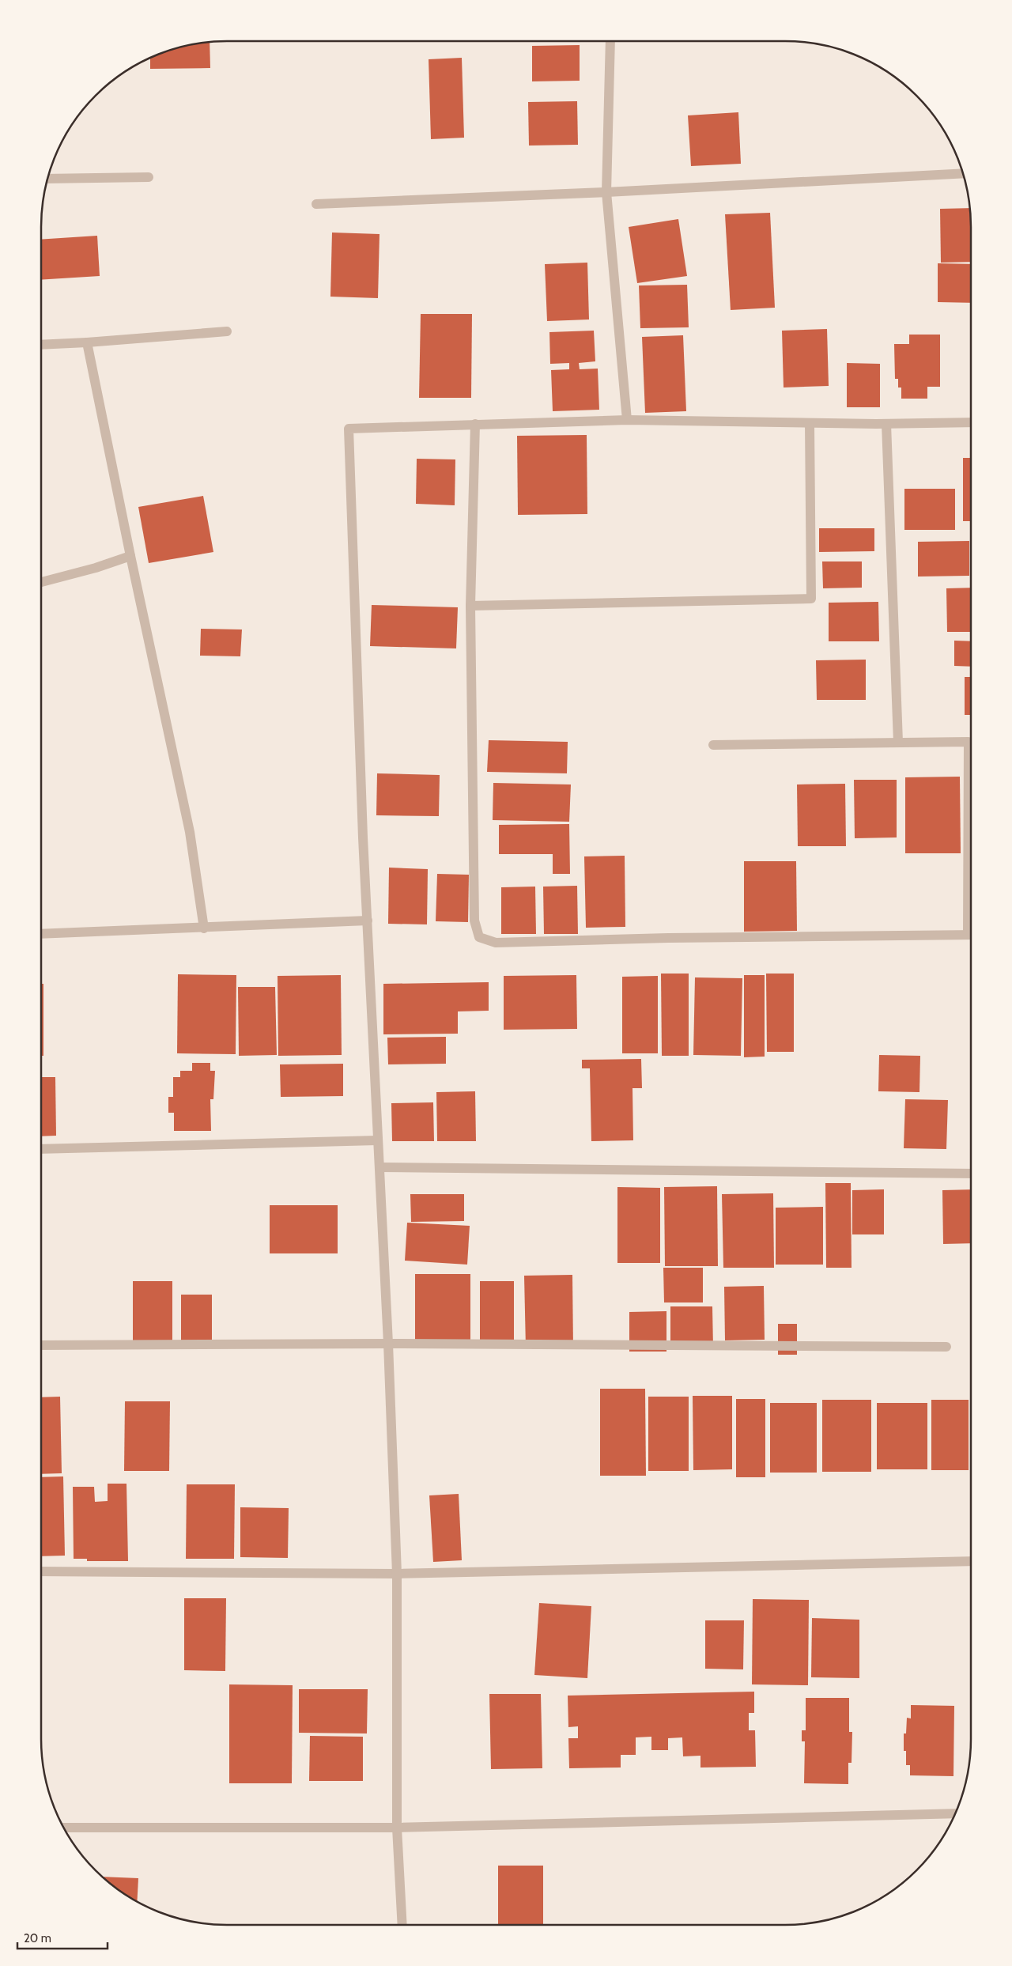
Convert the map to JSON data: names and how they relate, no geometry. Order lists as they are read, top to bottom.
{
  "scale_bar": "20 m"
}
